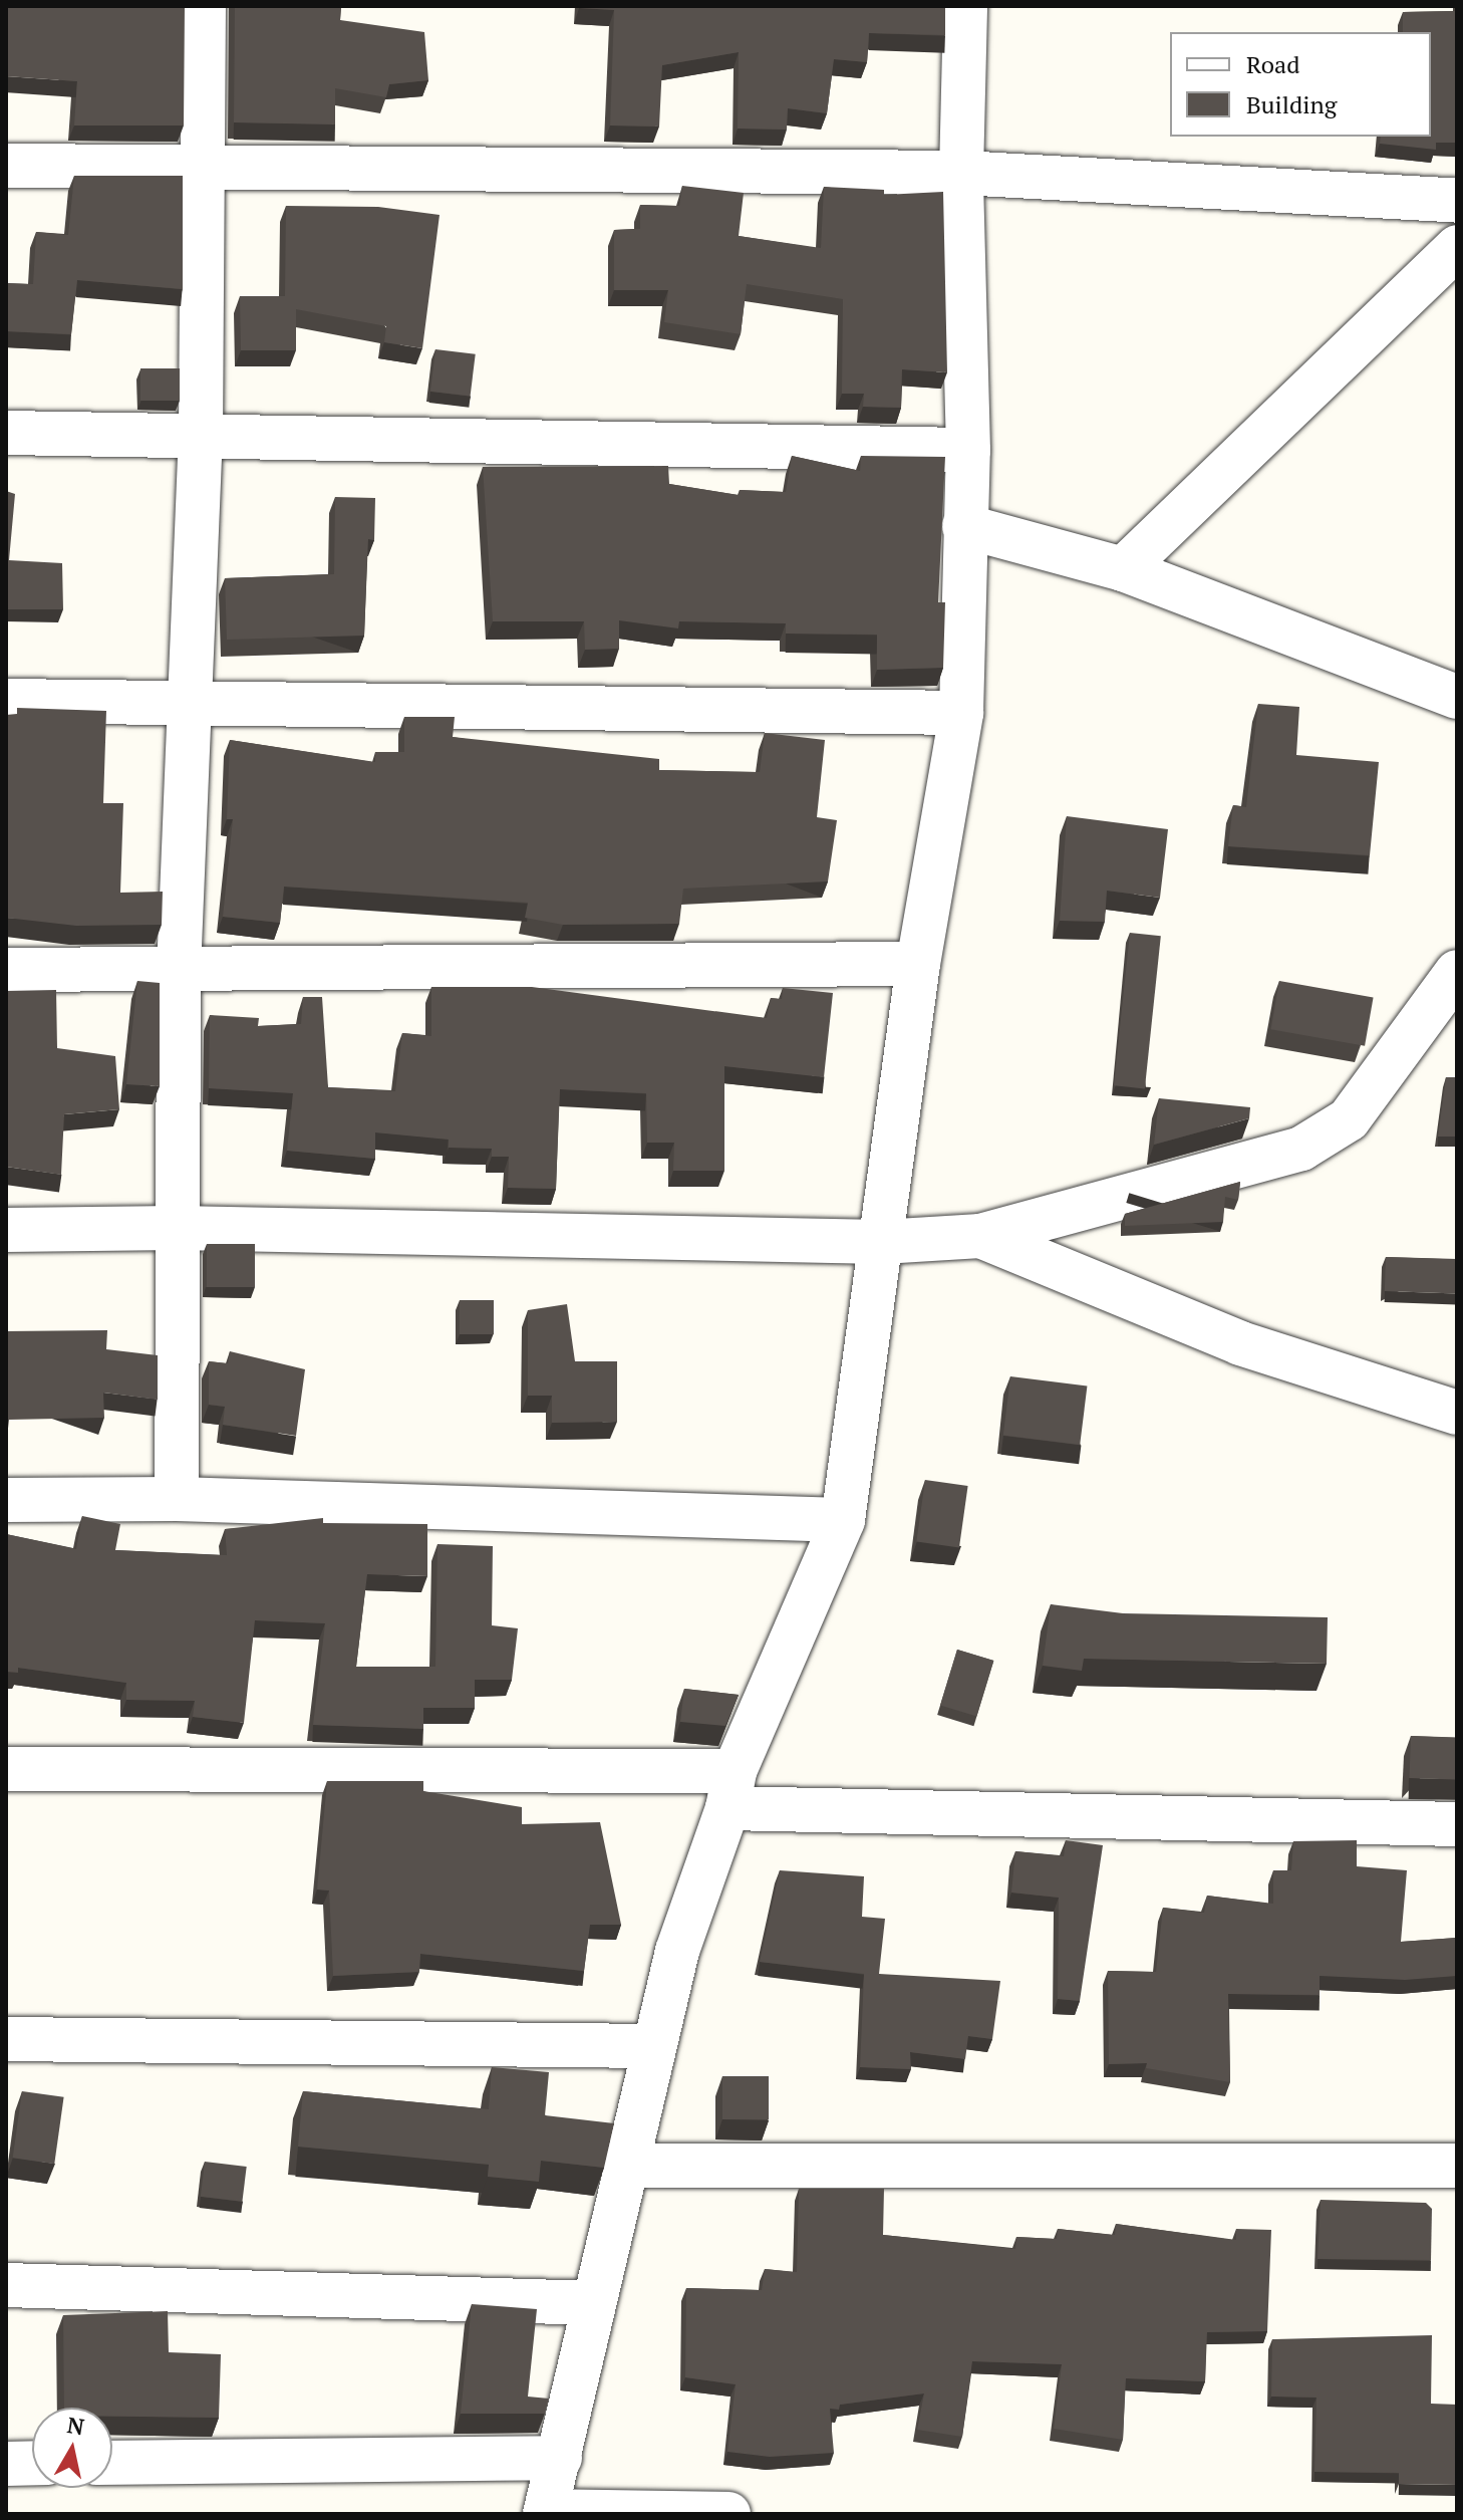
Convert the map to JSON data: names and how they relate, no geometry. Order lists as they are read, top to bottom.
{
  "legend": ["Road", "Building"],
  "north": "top"
}
